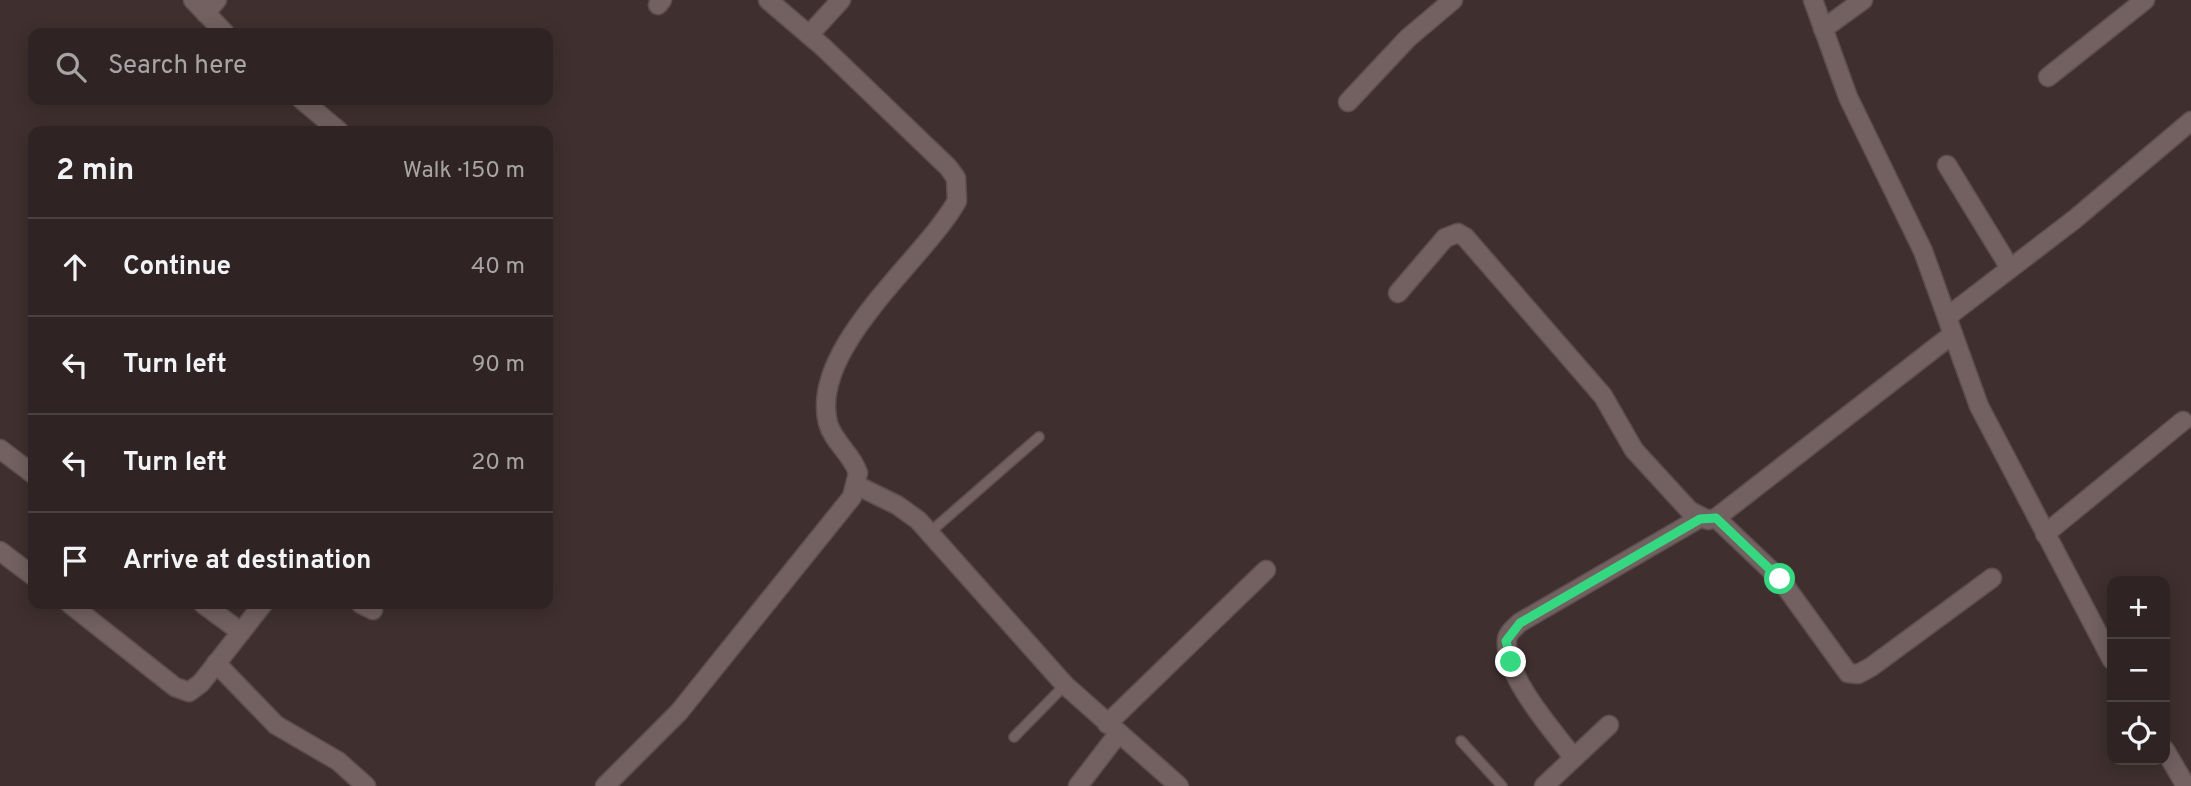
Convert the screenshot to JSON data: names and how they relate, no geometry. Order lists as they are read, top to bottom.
{
  "page": {
    "search": "Search here",
    "heading": ["2 min", "Walk · 150 m"],
    "list": [
      ["Continue", "40 m"],
      ["Turn left", "90 m"],
      ["Turn left", "20 m"],
      "Arrive at destination"
    ],
    "map_buttons": ["+", "−"]
  }
}
